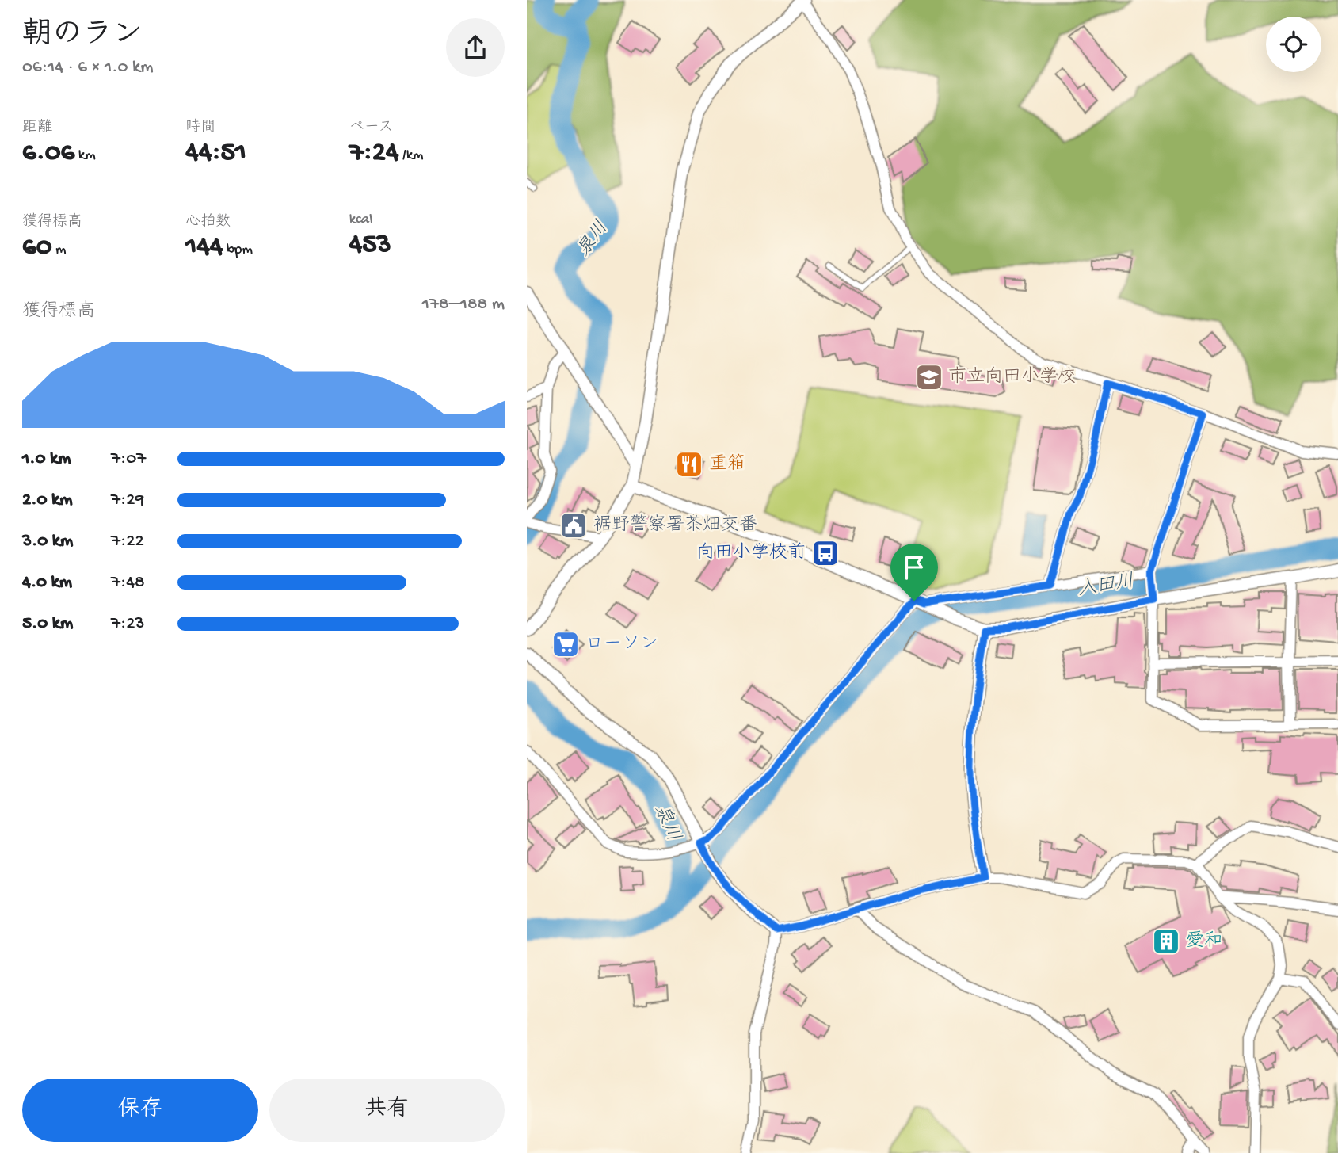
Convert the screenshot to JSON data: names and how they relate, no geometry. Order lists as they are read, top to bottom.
{
  "water": ["泉川", "入田川"],
  "places": {
    "school or university": ["市立向田小学校"],
    "restaurant": ["重箱"],
    "public building": ["裾野警察署茶畑交番"],
    "bus stop": ["向田小学校前"],
    "supermarket": ["ローソン"],
    "building": ["愛和"]
  },
  "page": {
    "heading": ["朝のラン", "06:14 · 6 × 1.0 km"],
    "stats": [
      ["距離", "6.06 km"],
      ["時間", "44:51"],
      ["ペース", "7:24 /km"],
      ["獲得標高", "60 m"],
      ["心拍数", "144 bpm"],
      ["kcal", "453"]
    ],
    "chart": ["獲得標高", "178–188 m"],
    "list": [
      {
        "name": "1.0 km",
        "note": "7:07"
      },
      {
        "name": "2.0 km",
        "note": "7:29"
      },
      {
        "name": "3.0 km",
        "note": "7:22"
      },
      {
        "name": "4.0 km",
        "note": "7:48"
      },
      {
        "name": "5.0 km",
        "note": "7:23"
      }
    ],
    "buttons": ["保存", "共有"]
  }
}
